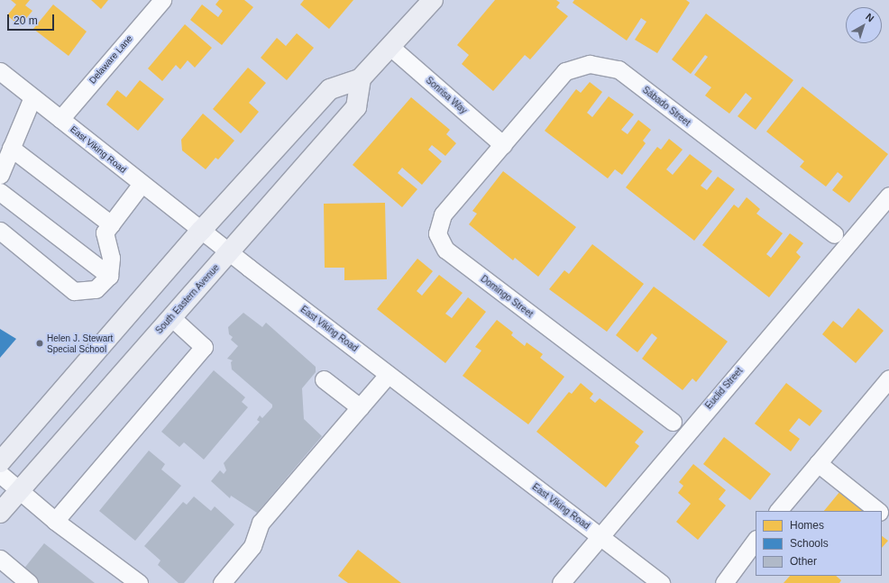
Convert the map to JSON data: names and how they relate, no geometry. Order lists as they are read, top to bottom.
{
  "streets": {
    "main road": ["South Eastern Avenue"],
    "street": [
      "Delaware Lane",
      "Sonrisa Way",
      "Sábado Street",
      "East Viking Road",
      "Domingo Street",
      "Euclid Street"
    ]
  },
  "crossings": [
    ["Delaware Lane", "East Viking Road"],
    ["Sonrisa Way", "Sábado Street"],
    ["Sonrisa Way", "Domingo Street"],
    ["Sábado Street", "Domingo Street"],
    ["East Viking Road", "South Eastern Avenue"],
    ["East Viking Road", "Euclid Street"]
  ],
  "places": ["Helen J. Stewart Special School"],
  "legend": ["Homes", "Schools", "Other"],
  "scale_bar": "20 m",
  "north": "top right"
}
